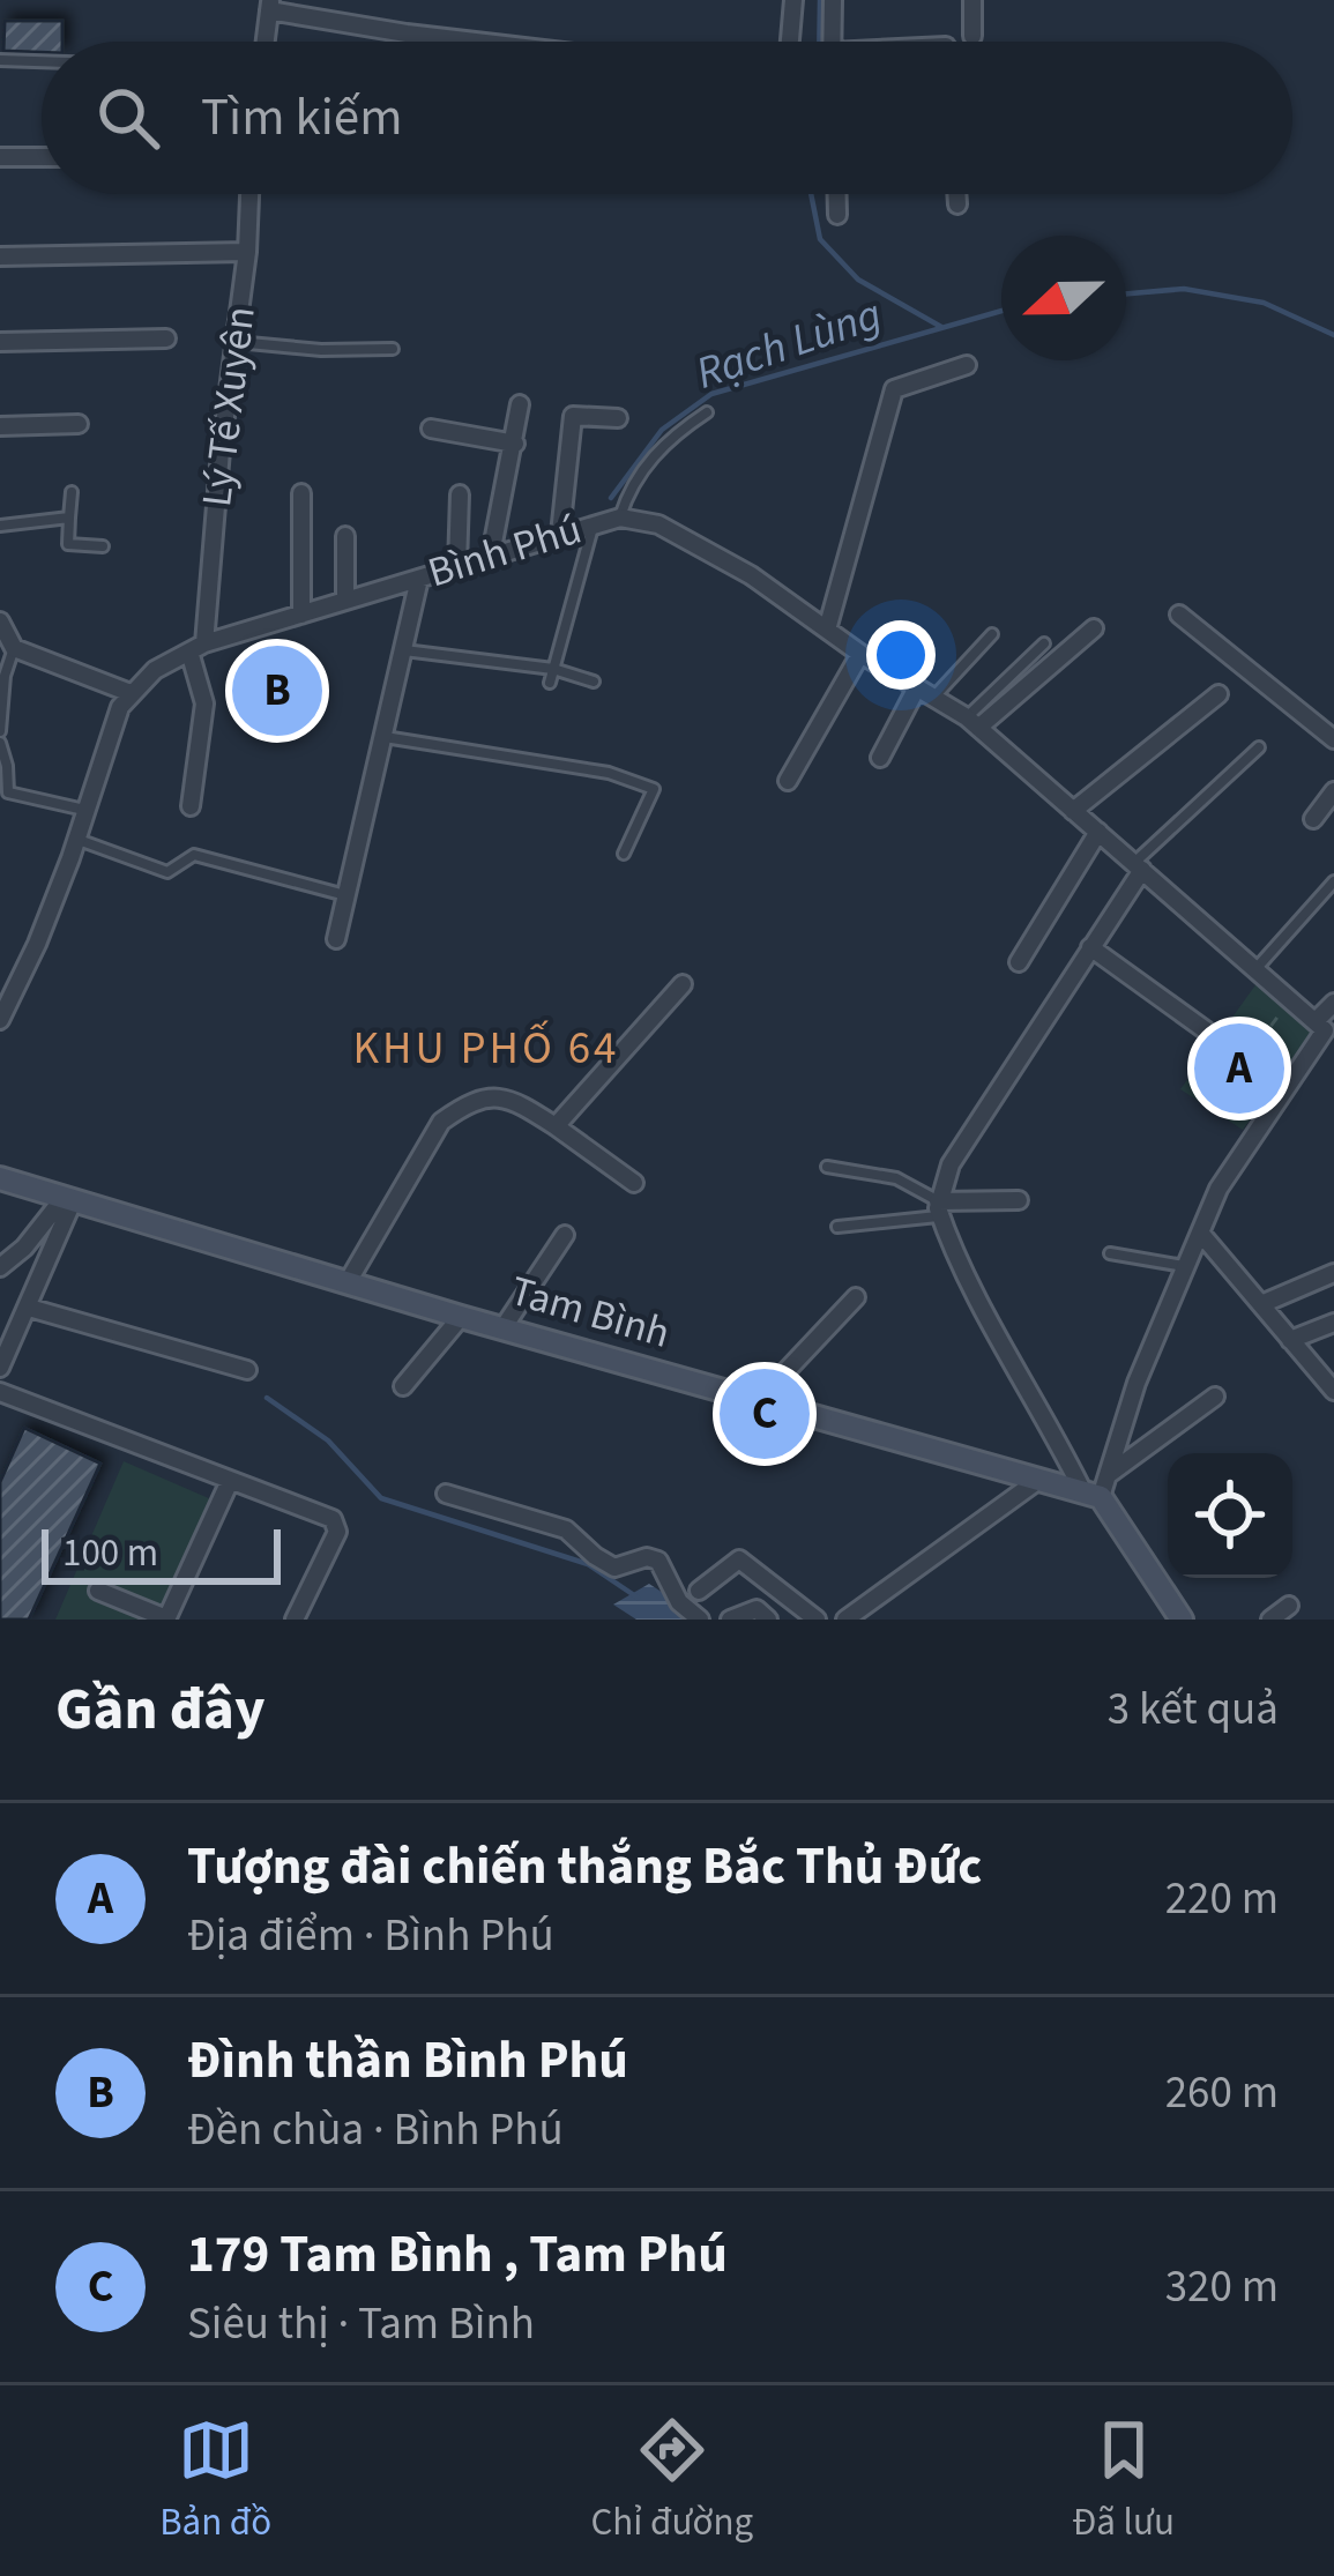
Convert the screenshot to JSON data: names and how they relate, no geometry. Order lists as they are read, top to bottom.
{
  "streets": {
    "main road": ["Tam Bình"],
    "street": ["Lý Tế Xuyên", "Bình Phú"]
  },
  "crossings": [
    ["Lý Tế Xuyên", "Bình Phú"]
  ],
  "districts": ["KHU PHỐ 64"],
  "water": ["Rạch Lùng"],
  "scale_bar": "100 m",
  "north": "left",
  "page": {
    "search": "Tìm kiếm",
    "pins": ["B", "A", "C"],
    "scale": "100 m",
    "heading": ["Gần đây", "3 kết quả"],
    "list": [
      {
        "mark": "A",
        "name": "Tượng đài chiến thắng Bắc Thủ Đức",
        "note": "Địa điểm · Bình Phú",
        "value": "220 m"
      },
      {
        "mark": "B",
        "name": "Đình thần Bình Phú",
        "note": "Đền chùa · Bình Phú",
        "value": "260 m"
      },
      {
        "mark": "C",
        "name": "179 Tam Bình , Tam Phú",
        "note": "Siêu thị · Tam Bình",
        "value": "320 m"
      }
    ],
    "nav": ["Bản đồ", "Chỉ đường", "Đã lưu"]
  }
}
